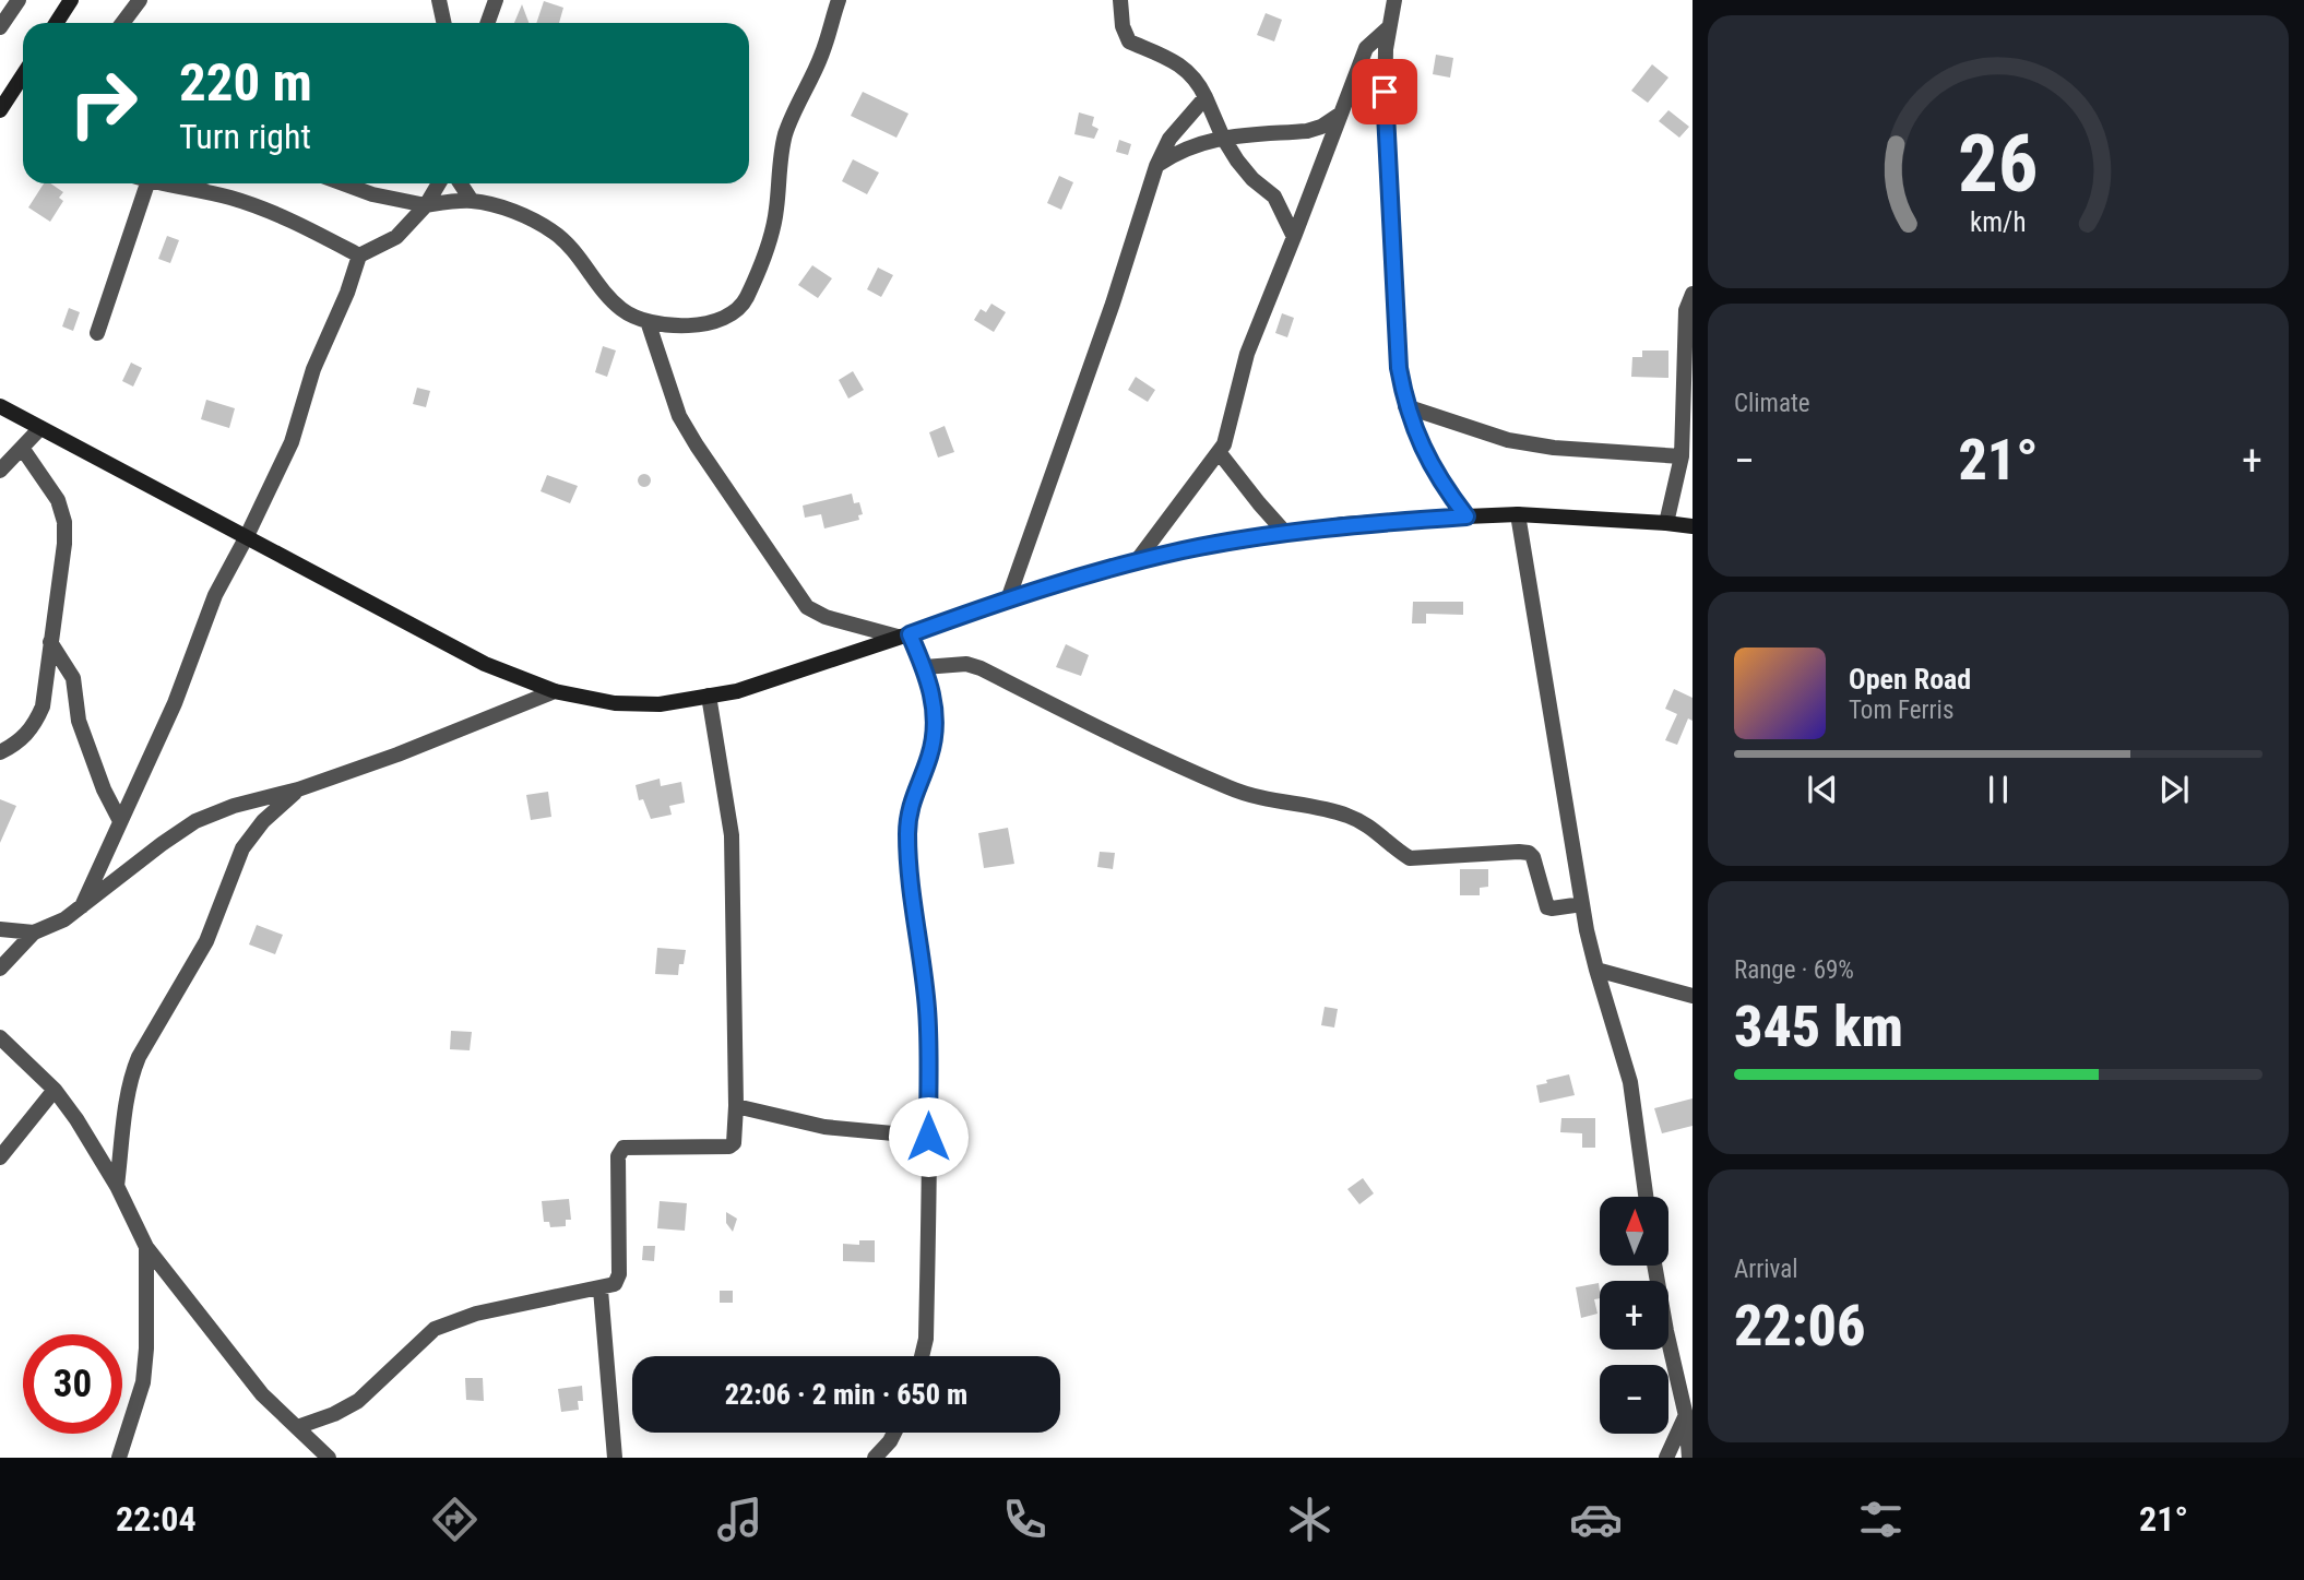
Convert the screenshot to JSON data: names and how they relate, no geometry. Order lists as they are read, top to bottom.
{
  "north": "top",
  "page": {
    "turn": ["220 m", "Turn right"],
    "tile": [
      "Climate",
      ["Range · 69%", "345 km"],
      ["Arrival", "22:06"]
    ],
    "heat": ["−", "21°", "+"],
    "song": ["Open Road", "Tom Ferris"],
    "map_buttons": ["+", "−"],
    "limit": "30",
    "trip": "22:06 · 2 min · 650 m",
    "tabs": ["22:04", "21°"],
    "gauge": ["26", "km/h"]
  }
}
